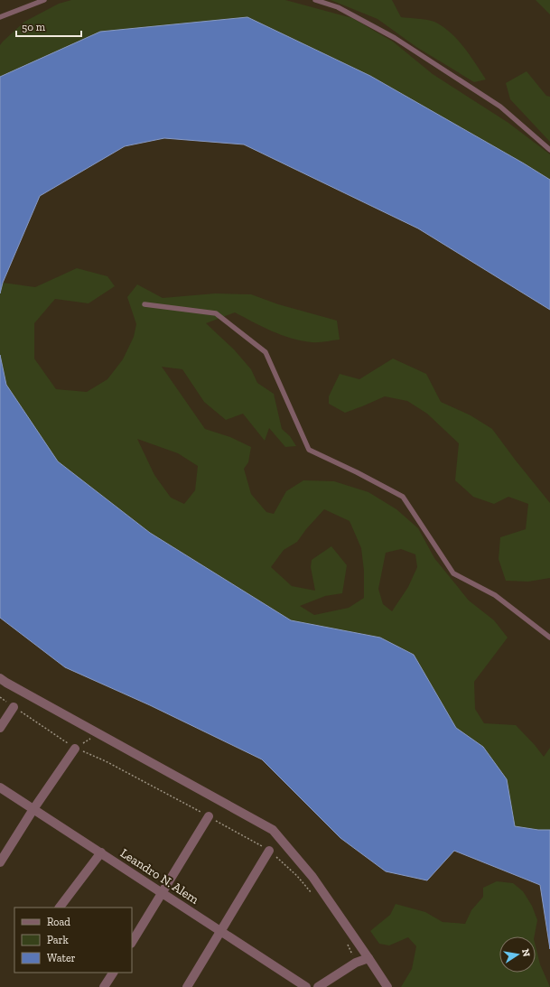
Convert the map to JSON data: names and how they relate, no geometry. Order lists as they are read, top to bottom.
{
  "streets": {
    "street": ["Leandro N. Alem"]
  },
  "legend": ["Road", "Park", "Water"],
  "scale_bar": "50 m",
  "north": "right"
}
